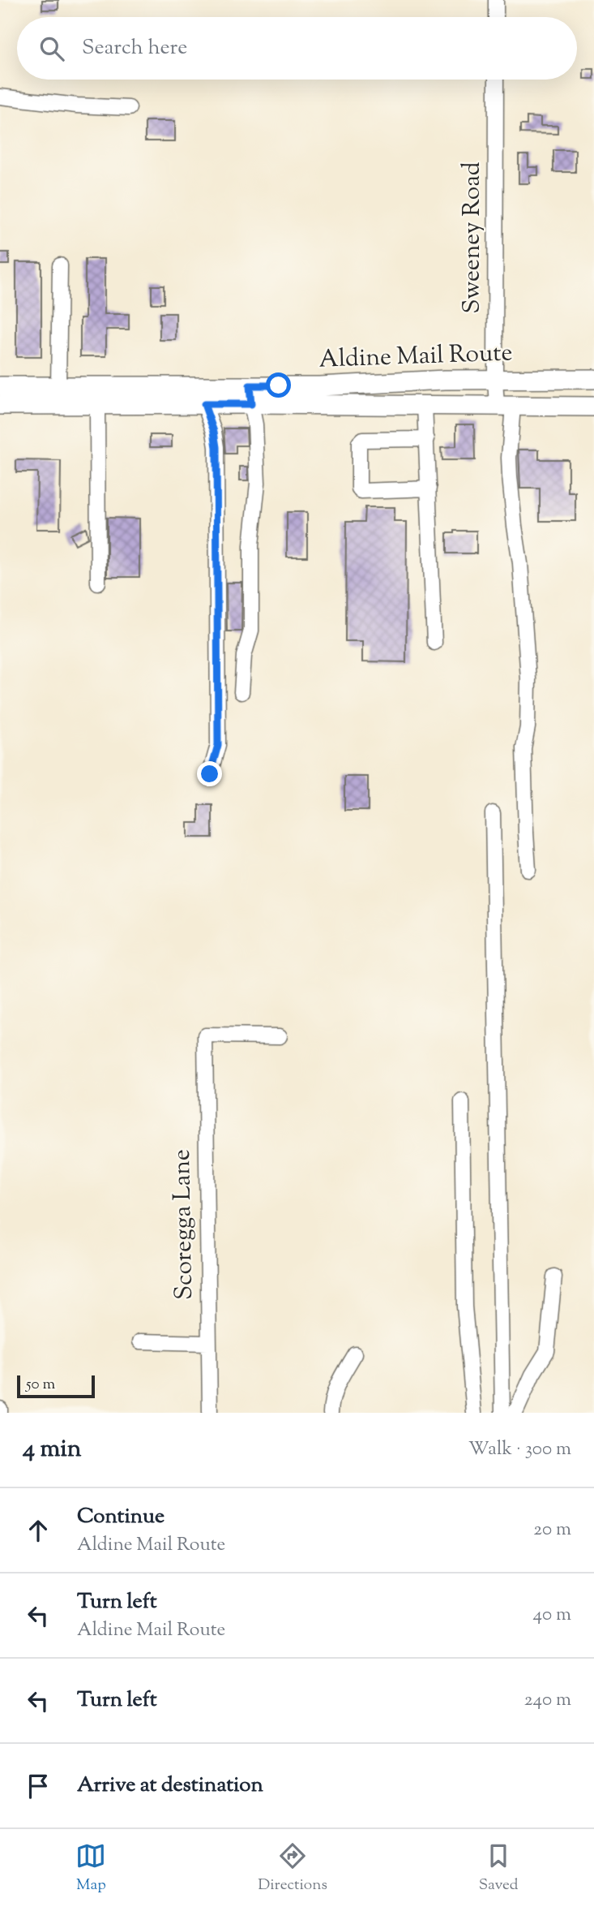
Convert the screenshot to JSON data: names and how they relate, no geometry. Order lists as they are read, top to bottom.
{
  "streets": {
    "main road": ["Aldine Mail Route"],
    "street": ["Sweeney Road", "Scoregga Lane"]
  },
  "crossings": [
    ["Sweeney Road", "Aldine Mail Route"]
  ],
  "scale_bar": "50 m",
  "page": {
    "search": "Search here",
    "scale": "50 m",
    "heading": ["4 min", "Walk · 300 m"],
    "list": [
      ["Continue", "Aldine Mail Route", "20 m"],
      ["Turn left", "Aldine Mail Route", "40 m"],
      ["Turn left", "240 m"],
      "Arrive at destination"
    ],
    "nav": ["Map", "Directions", "Saved"]
  }
}
